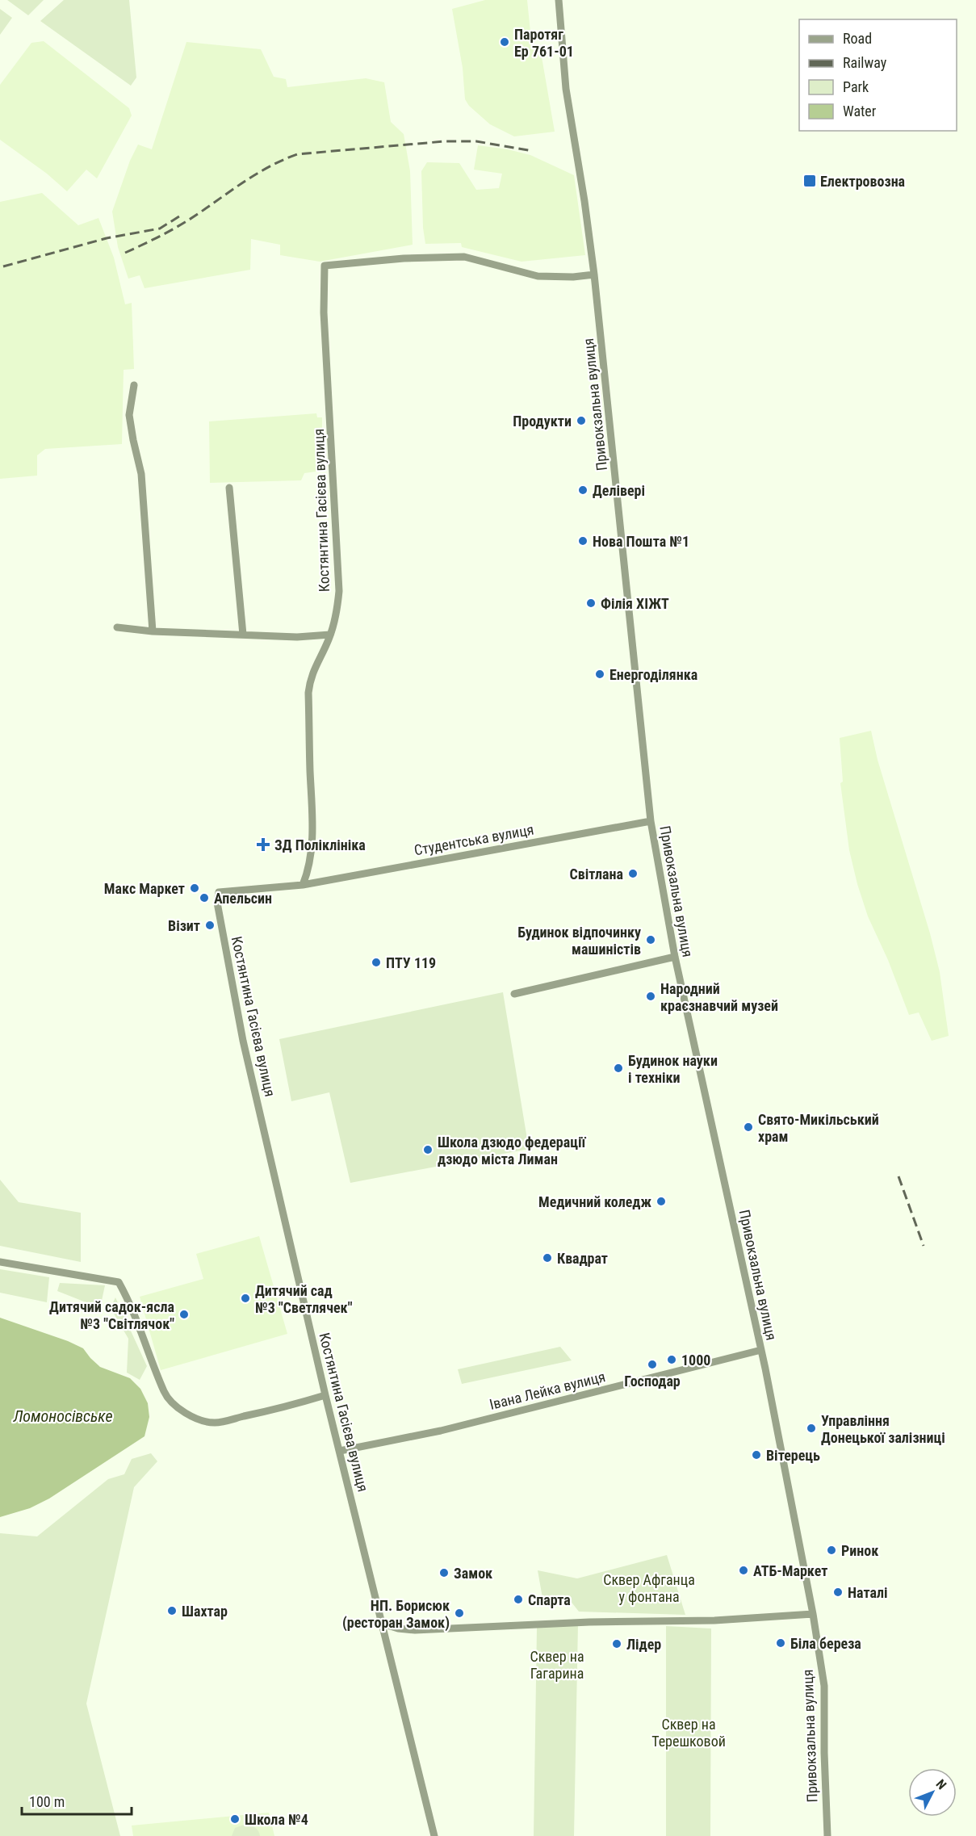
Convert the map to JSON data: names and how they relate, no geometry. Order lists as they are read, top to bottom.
{
  "streets": {
    "street": [
      "Привокзальна вулиця",
      "Костянтина Гасієва вулиця",
      "Студентська вулиця",
      "Івана Лейка вулиця"
    ]
  },
  "crossings": [
    ["Привокзальна вулиця", "Костянтина Гасієва вулиця"],
    ["Привокзальна вулиця", "Студентська вулиця"],
    ["Привокзальна вулиця", "Івана Лейка вулиця"],
    ["Костянтина Гасієва вулиця", "Студентська вулиця"],
    ["Костянтина Гасієва вулиця", "Івана Лейка вулиця"]
  ],
  "water": ["Ломоносівське"],
  "parks": ["Сквер Афганца у фонтана", "Сквер на Гагарина", "Сквер на Терешковой"],
  "places": {
    "other": [
      "Паротяг Ер 761-01",
      "Продукти",
      "Делівері",
      "Нова Пошта №1",
      "Філія ХІЖТ",
      "Енергоділянка",
      "Світлана",
      "Макс Маркет",
      "Апельсин",
      "Візит",
      "Будинок відпочинку машиністів",
      "ПТУ 119",
      "Народний краєзнавчий музей",
      "Будинок науки і техніки",
      "Свято-Микільський храм",
      "Школа дзюдо федерації дзюдо міста Лиман",
      "Медичний коледж",
      "Квадрат",
      "Дитячий сад №3 \"Светлячек\"",
      "Дитячий садок-ясла №3 \"Світлячок\"",
      "1000",
      "Господар",
      "Управління Донецької залізниці",
      "Вітерець",
      "Ринок",
      "АТБ-Маркет",
      "Замок",
      "Наталі",
      "Спарта",
      "Шахтар",
      "НП. Борисюк (ресторан Замок)",
      "Біла береза",
      "Лідер",
      "Школа №4"
    ],
    "transit": ["Електровозна"],
    "health": ["ЗД Поліклініка"]
  },
  "legend": [
    "Road",
    "Railway",
    "Park",
    "Water"
  ],
  "scale_bar": "100 m",
  "north": "top right"
}
